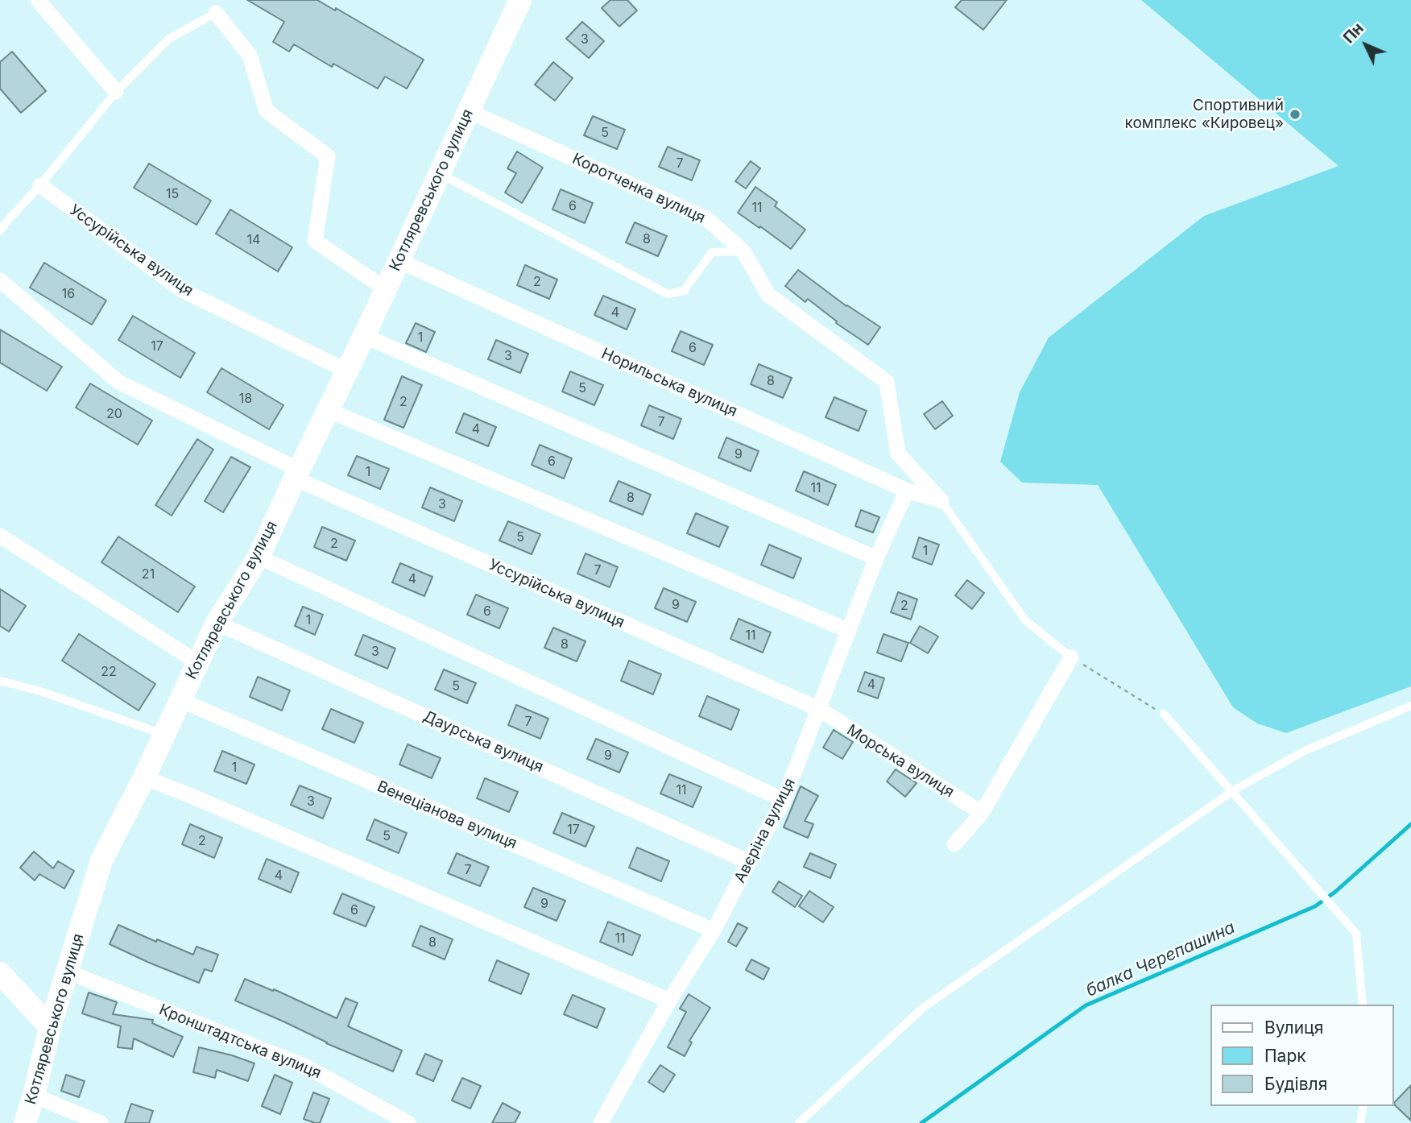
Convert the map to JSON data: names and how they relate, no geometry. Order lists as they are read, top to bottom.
{
  "streets": {
    "street": [
      "Коротченка вулиця",
      "Котляревського вулиця",
      "Уссурійська вулиця",
      "Норильська вулиця",
      "Даурська вулиця",
      "Морська вулиця",
      "Венеціанова вулиця",
      "Авєріна вулиця",
      "Кронштадтська вулиця"
    ]
  },
  "crossings": [
    ["Коротченка вулиця", "Котляревського вулиця"],
    ["Коротченка вулиця", "Норильська вулиця"],
    ["Котляревського вулиця", "Уссурійська вулиця"],
    ["Котляревського вулиця", "Норильська вулиця"],
    ["Котляревського вулиця", "Даурська вулиця"],
    ["Котляревського вулиця", "Венеціанова вулиця"],
    ["Котляревського вулиця", "Кронштадтська вулиця"],
    ["Уссурійська вулиця", "Морська вулиця"],
    ["Уссурійська вулиця", "Авєріна вулиця"],
    ["Норильська вулиця", "Авєріна вулиця"],
    ["Даурська вулиця", "Авєріна вулиця"],
    ["Морська вулиця", "Авєріна вулиця"],
    ["Венеціанова вулиця", "Авєріна вулиця"]
  ],
  "water": ["балка Черепашина"],
  "places": ["Cпортивний комплекс «Кировец»"],
  "house_numbers": [
    "3",
    "5",
    "7",
    "15",
    "6",
    "11",
    "8",
    "14",
    "2",
    "16",
    "4",
    "1",
    "17",
    "6",
    "3",
    "8",
    "5",
    "18",
    "2",
    "20",
    "7",
    "4",
    "9",
    "6",
    "1",
    "11",
    "8",
    "3",
    "5",
    "2",
    "1",
    "7",
    "21",
    "4",
    "9",
    "2",
    "6",
    "1",
    "11",
    "8",
    "3",
    "22",
    "4",
    "5",
    "7",
    "9",
    "1",
    "11",
    "3",
    "17",
    "5",
    "2",
    "7",
    "4",
    "9",
    "6",
    "11",
    "8"
  ],
  "legend": ["Вулиця", "Парк", "Будівля"],
  "north": "top left"
}
